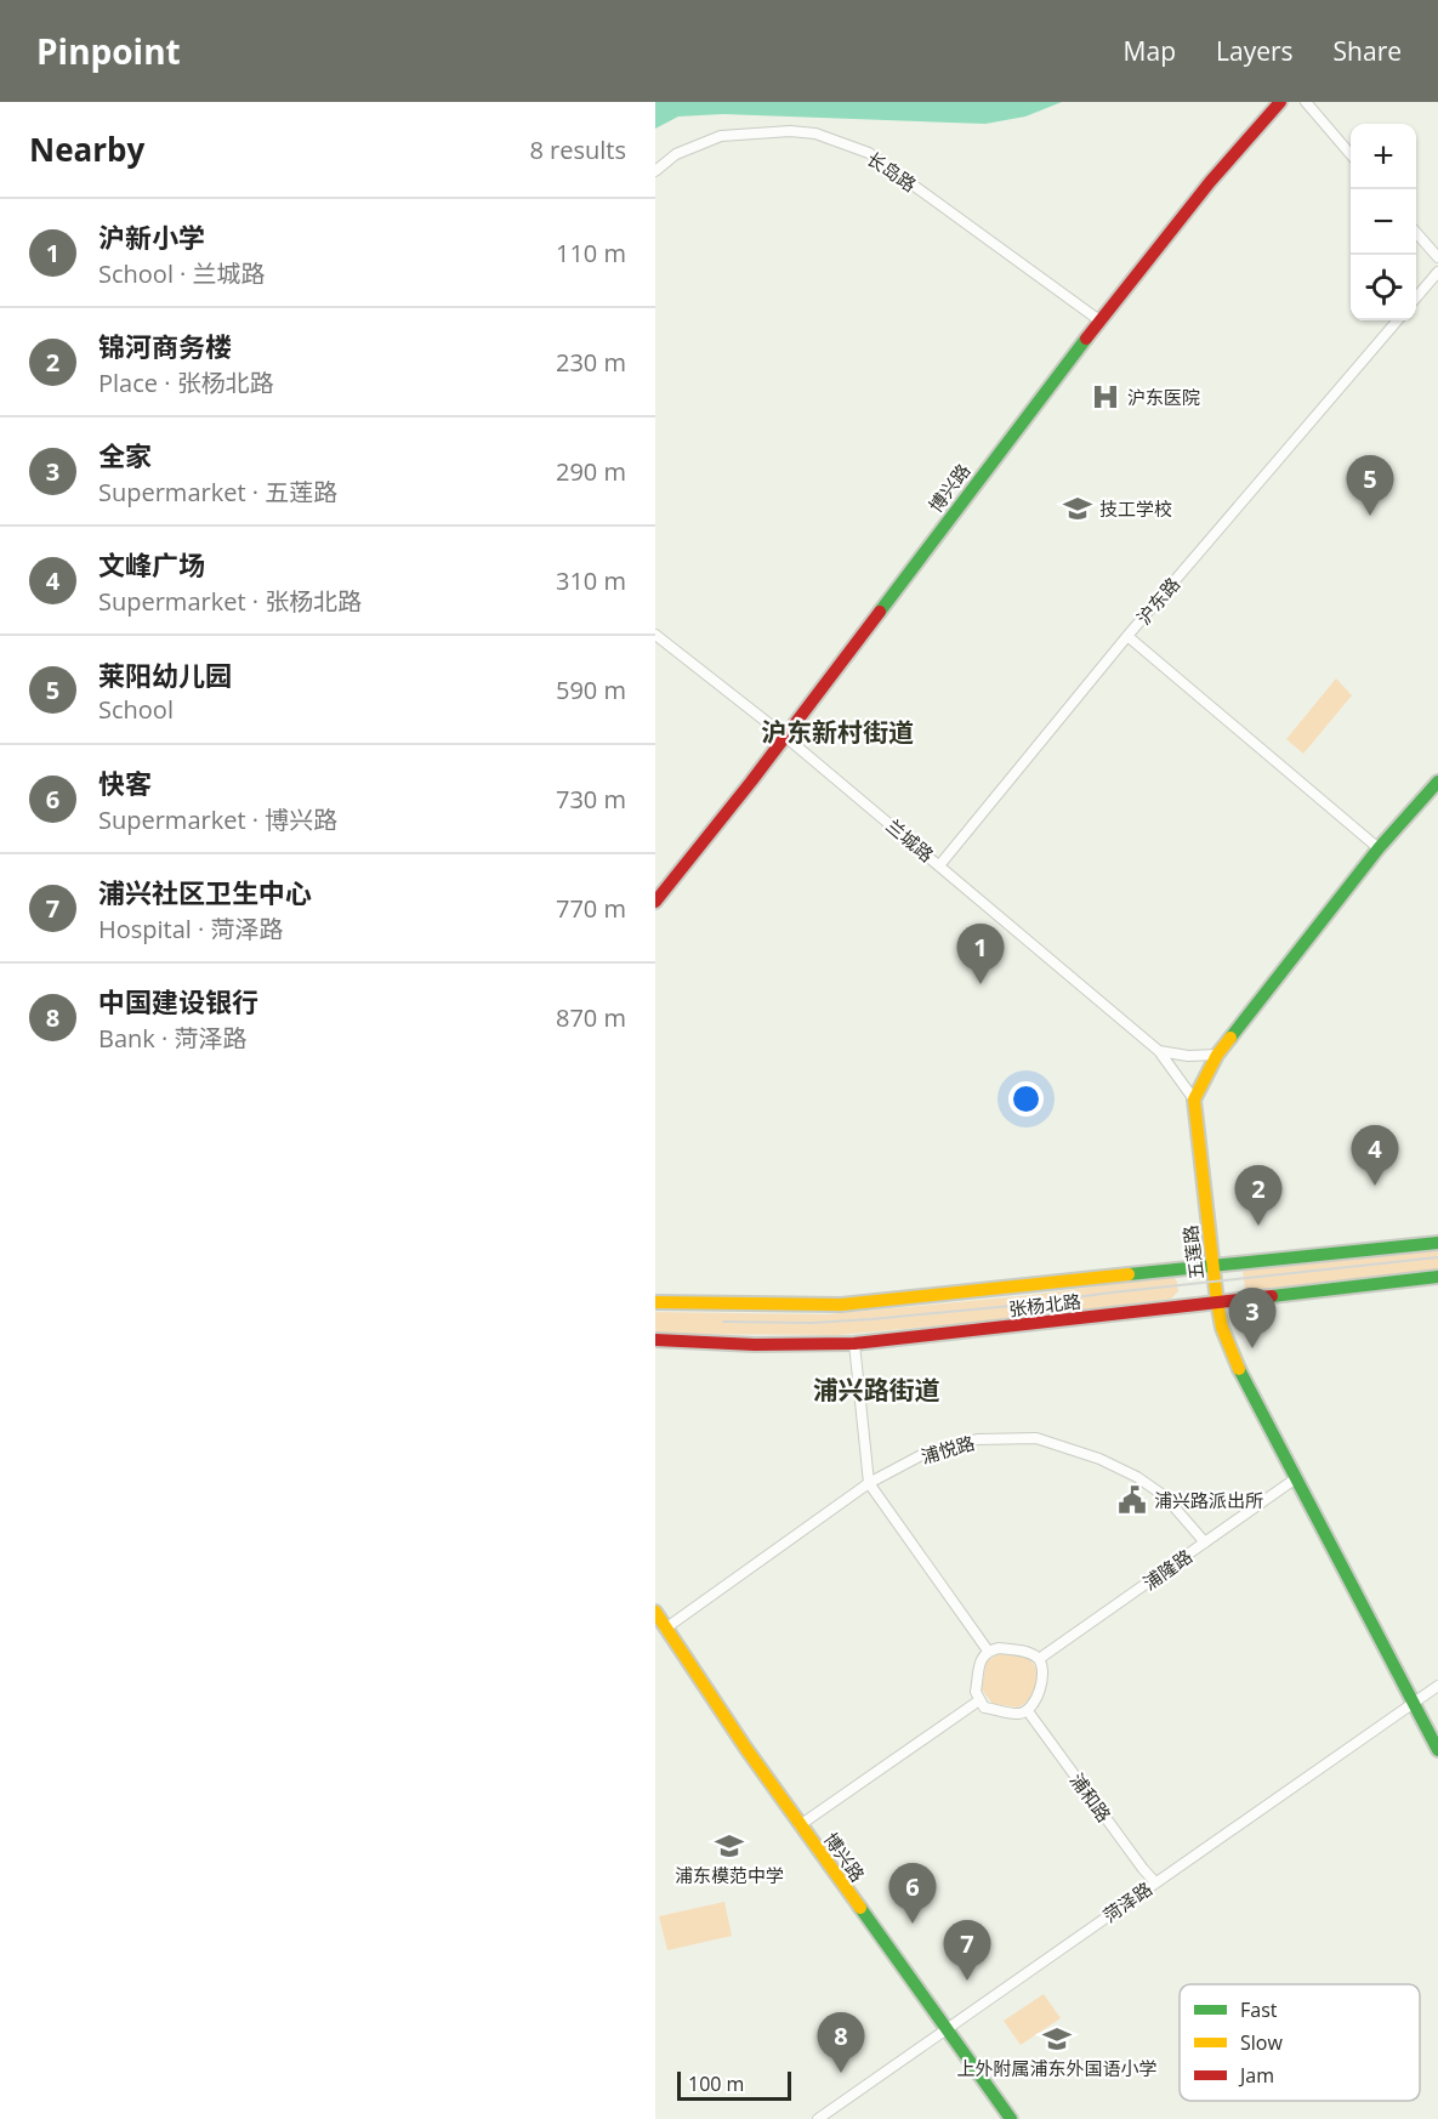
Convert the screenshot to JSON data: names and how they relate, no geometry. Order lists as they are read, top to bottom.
{
  "streets": {
    "street": [
      "长岛路",
      "博兴路",
      "沪东路",
      "兰城路",
      "五莲路",
      "张杨北路",
      "浦悦路",
      "浦隆路",
      "浦和路",
      "菏泽路"
    ]
  },
  "crossings": [
    ["长岛路", "博兴路"],
    ["博兴路", "兰城路"],
    ["博兴路", "浦悦路"],
    ["博兴路", "菏泽路"],
    ["兰城路", "五莲路"],
    ["五莲路", "张杨北路"],
    ["五莲路", "浦隆路"],
    ["五莲路", "菏泽路"],
    ["浦悦路", "浦隆路"],
    ["浦隆路", "浦和路"],
    ["浦和路", "菏泽路"]
  ],
  "districts": ["沪东新村街道", "浦兴路街道"],
  "places": {
    "hospital": ["沪东医院"],
    "school or university": ["技工学校", "浦东模范中学", "上外附属浦东外国语小学"],
    "public building": ["浦兴路派出所"]
  },
  "legend": ["Fast", "Slow", "Jam"],
  "scale_bar": "100 m",
  "page": {
    "header": "Pinpoint",
    "nav": ["Map", "Layers", "Share"],
    "heading": ["Nearby", "8 results"],
    "map_buttons": ["+", "−"],
    "list": [
      {
        "mark": "1",
        "name": "沪新小学",
        "note": "School · 兰城路",
        "value": "110 m"
      },
      {
        "mark": "2",
        "name": "锦河商务楼",
        "note": "Place · 张杨北路",
        "value": "230 m"
      },
      {
        "mark": "3",
        "name": "全家",
        "note": "Supermarket · 五莲路",
        "value": "290 m"
      },
      {
        "mark": "4",
        "name": "文峰广场",
        "note": "Supermarket · 张杨北路",
        "value": "310 m"
      },
      {
        "mark": "5",
        "name": "莱阳幼儿园",
        "note": "School",
        "value": "590 m"
      },
      {
        "mark": "6",
        "name": "快客",
        "note": "Supermarket · 博兴路",
        "value": "730 m"
      },
      {
        "mark": "7",
        "name": "浦兴社区卫生中心",
        "note": "Hospital · 菏泽路",
        "value": "770 m"
      },
      {
        "mark": "8",
        "name": "中国建设银行",
        "note": "Bank · 菏泽路",
        "value": "870 m"
      }
    ],
    "pins": [
      "5",
      "1",
      "4",
      "2",
      "3",
      "6",
      "7",
      "8"
    ],
    "scale": "100 m"
  }
}
